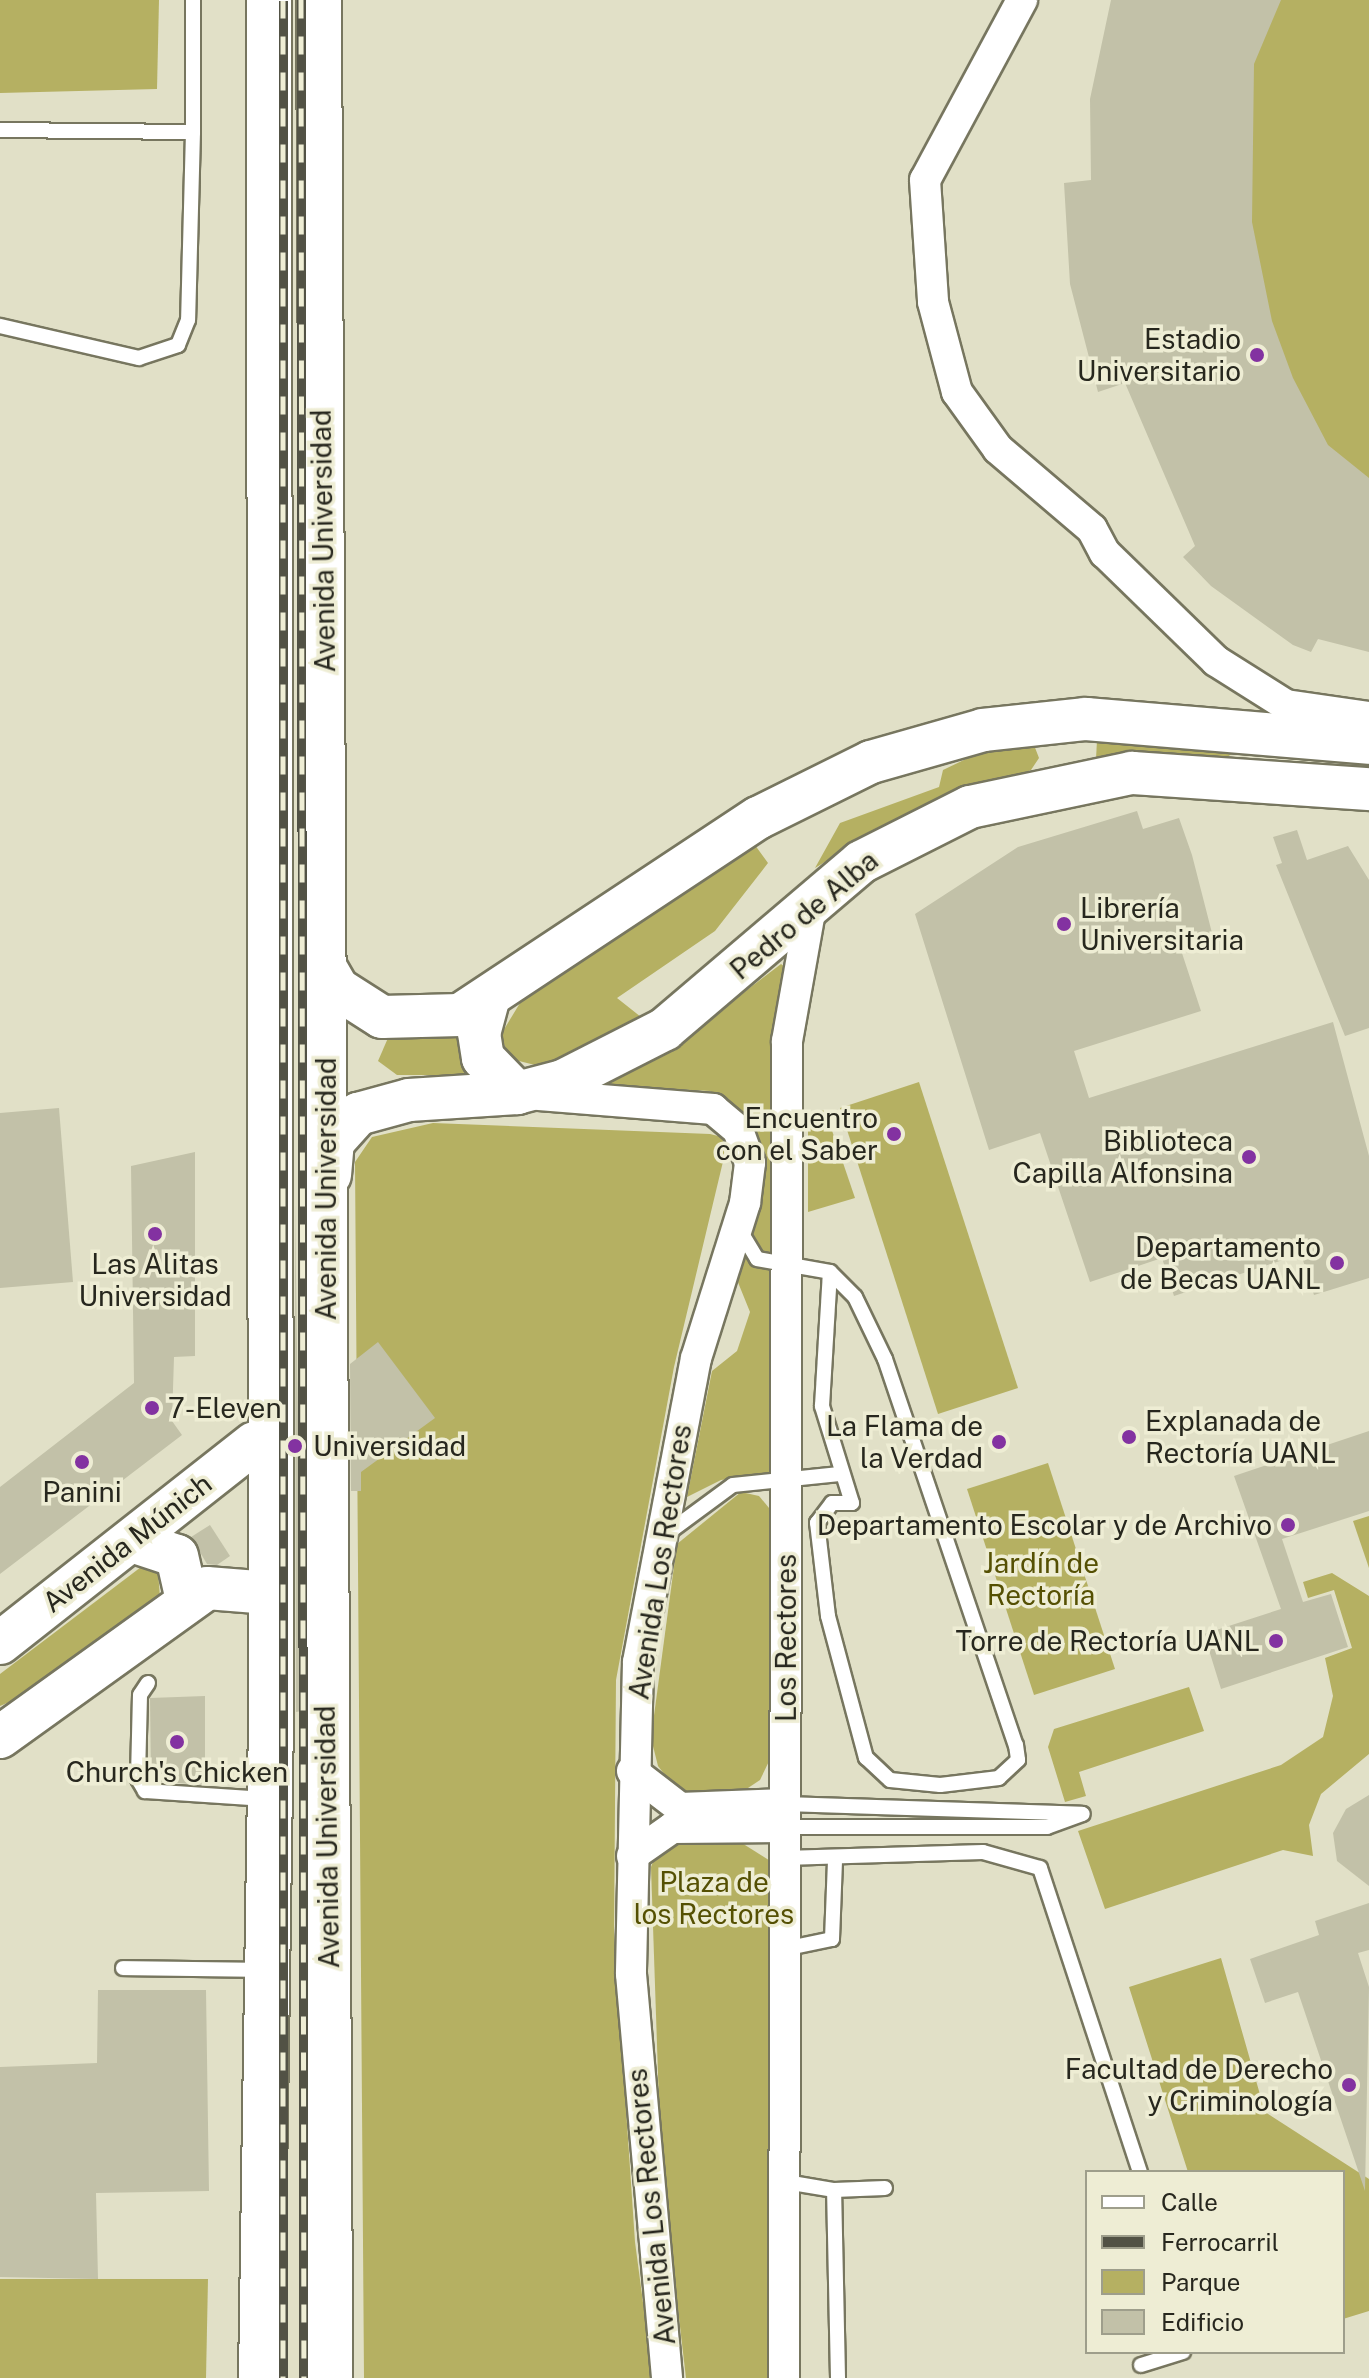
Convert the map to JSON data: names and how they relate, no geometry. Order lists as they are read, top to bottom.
{
  "streets": {
    "highway": ["Avenida Universidad"],
    "street": [
      "Pedro de Alba",
      "Avenida Múnich",
      "Avenida Los Rectores",
      "Los Rectores"
    ]
  },
  "crossings": [
    ["Avenida Universidad", "Pedro de Alba"],
    ["Pedro de Alba", "Avenida Los Rectores"],
    ["Pedro de Alba", "Los Rectores"]
  ],
  "parks": ["Jardín de Rectoría", "Plaza de los Rectores"],
  "places": [
    "Estadio Universitario",
    "Librería Universitaria",
    "Encuentro con el Saber",
    "Biblioteca Capilla Alfonsina",
    "Las Alitas Universidad",
    "Departamento de Becas UANL",
    "7-Eleven",
    "Explanada de Rectoría UANL",
    "La Flama de la Verdad",
    "Universidad",
    "Panini",
    "Departamento Escolar y de Archivo",
    "Torre de Rectoría UANL",
    "Church's Chicken",
    "Facultad de Derecho y Criminología"
  ],
  "legend": [
    "Calle",
    "Ferrocarril",
    "Parque",
    "Edificio"
  ]
}
